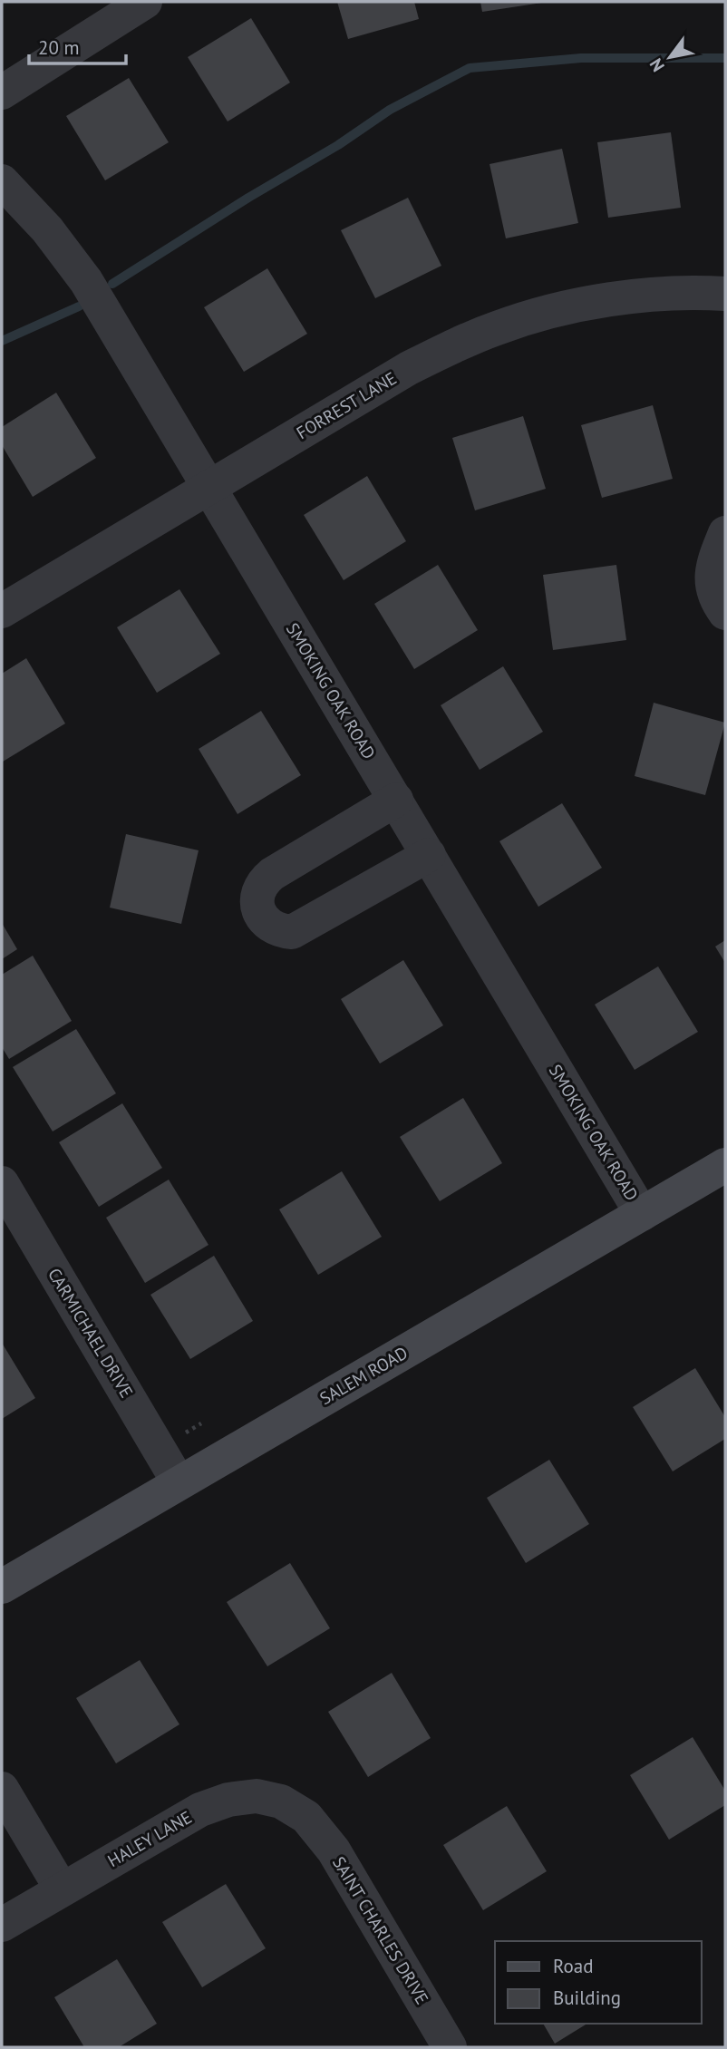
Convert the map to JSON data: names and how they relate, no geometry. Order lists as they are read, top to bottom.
{
  "streets": {
    "main road": ["SALEM ROAD"],
    "street": [
      "FORREST LANE",
      "SMOKING OAK ROAD",
      "CARMICHAEL DRIVE",
      "HALEY LANE",
      "SAINT CHARLES DRIVE"
    ]
  },
  "crossings": [
    ["FORREST LANE", "SMOKING OAK ROAD"],
    ["SMOKING OAK ROAD", "SALEM ROAD"],
    ["CARMICHAEL DRIVE", "SALEM ROAD"],
    ["HALEY LANE", "SAINT CHARLES DRIVE"]
  ],
  "legend": ["Road", "Building"],
  "scale_bar": "20 m",
  "north": "bottom left"
}
